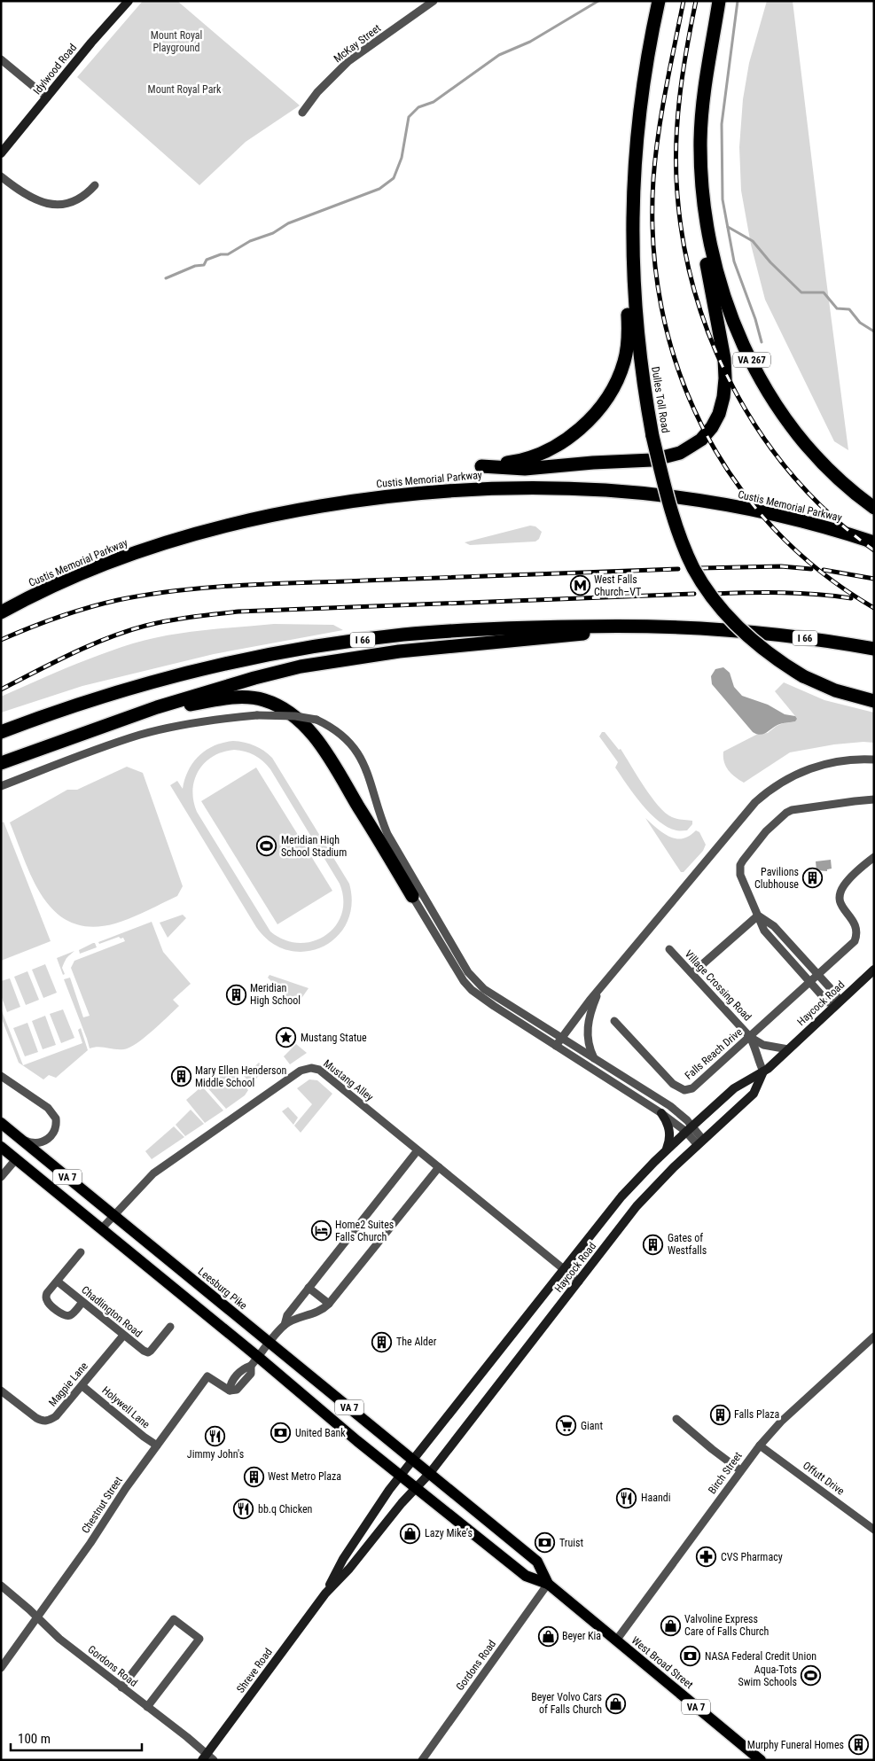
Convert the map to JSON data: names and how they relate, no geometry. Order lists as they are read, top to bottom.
{
  "streets": {
    "highway": [
      "VA 267",
      "Dulles Toll Road",
      "Custis Memorial Parkway",
      "I 66"
    ],
    "main road": [
      "Idylwood Road",
      "Haycock Road",
      "VA 7",
      "Leesburg Pike",
      "West Broad Street",
      "Shreve Road"
    ],
    "street": [
      "McKay Street",
      "Village Crossing Road",
      "Falls Reach Drive",
      "Mustang Alley",
      "Chadlington Road",
      "Magpie Lane",
      "Holywell Lane",
      "Birch Street",
      "Offutt Drive",
      "Chestnut Street",
      "Gordons Road"
    ]
  },
  "crossings": [
    ["Village Crossing Road", "Haycock Road"],
    ["Village Crossing Road", "Falls Reach Drive"],
    ["Haycock Road", "Mustang Alley"],
    ["Haycock Road", "VA 7"],
    ["Haycock Road", "Leesburg Pike"],
    ["Haycock Road", "West Broad Street"],
    ["Haycock Road", "Shreve Road"],
    ["Mustang Alley", "VA 7"],
    ["Mustang Alley", "Leesburg Pike"],
    ["VA 7", "Chestnut Street"],
    ["VA 7", "West Broad Street"],
    ["VA 7", "Shreve Road"],
    ["Leesburg Pike", "Chestnut Street"],
    ["Leesburg Pike", "West Broad Street"],
    ["Leesburg Pike", "Shreve Road"],
    ["Chadlington Road", "Magpie Lane"],
    ["Magpie Lane", "Holywell Lane"],
    ["Holywell Lane", "Chestnut Street"],
    ["Birch Street", "Offutt Drive"],
    ["Birch Street", "West Broad Street"],
    ["Chestnut Street", "Gordons Road"],
    ["West Broad Street", "Gordons Road"],
    ["West Broad Street", "Shreve Road"],
    ["Gordons Road", "Shreve Road"]
  ],
  "parks": ["Mount Royal Playground", "Mount Royal Park"],
  "places": {
    "metro station": ["West Falls Church–VT"],
    "sports": ["Meridian High School Stadium", "Aqua-Tots Swim Schools"],
    "building": [
      "Pavilions Clubhouse",
      "Meridian High School",
      "Mary Ellen Henderson Middle School",
      "Gates of Westfalls",
      "The Alder",
      "Falls Plaza",
      "West Metro Plaza",
      "Murphy Funeral Homes"
    ],
    "place": ["Mustang Statue"],
    "hotel": ["Home2 Suites Falls Church"],
    "supermarket": ["Giant"],
    "bank": ["United Bank", "Truist", "NASA Federal Credit Union"],
    "restaurant": ["Jimmy John's", "Haandi", "bb.q Chicken"],
    "shop": [
      "Lazy Mike’s",
      "Valvoline Express Care of Falls Church",
      "Beyer Kia",
      "Beyer Volvo Cars of Falls Church"
    ],
    "pharmacy": ["CVS Pharmacy"]
  },
  "scale_bar": "100 m"
}
